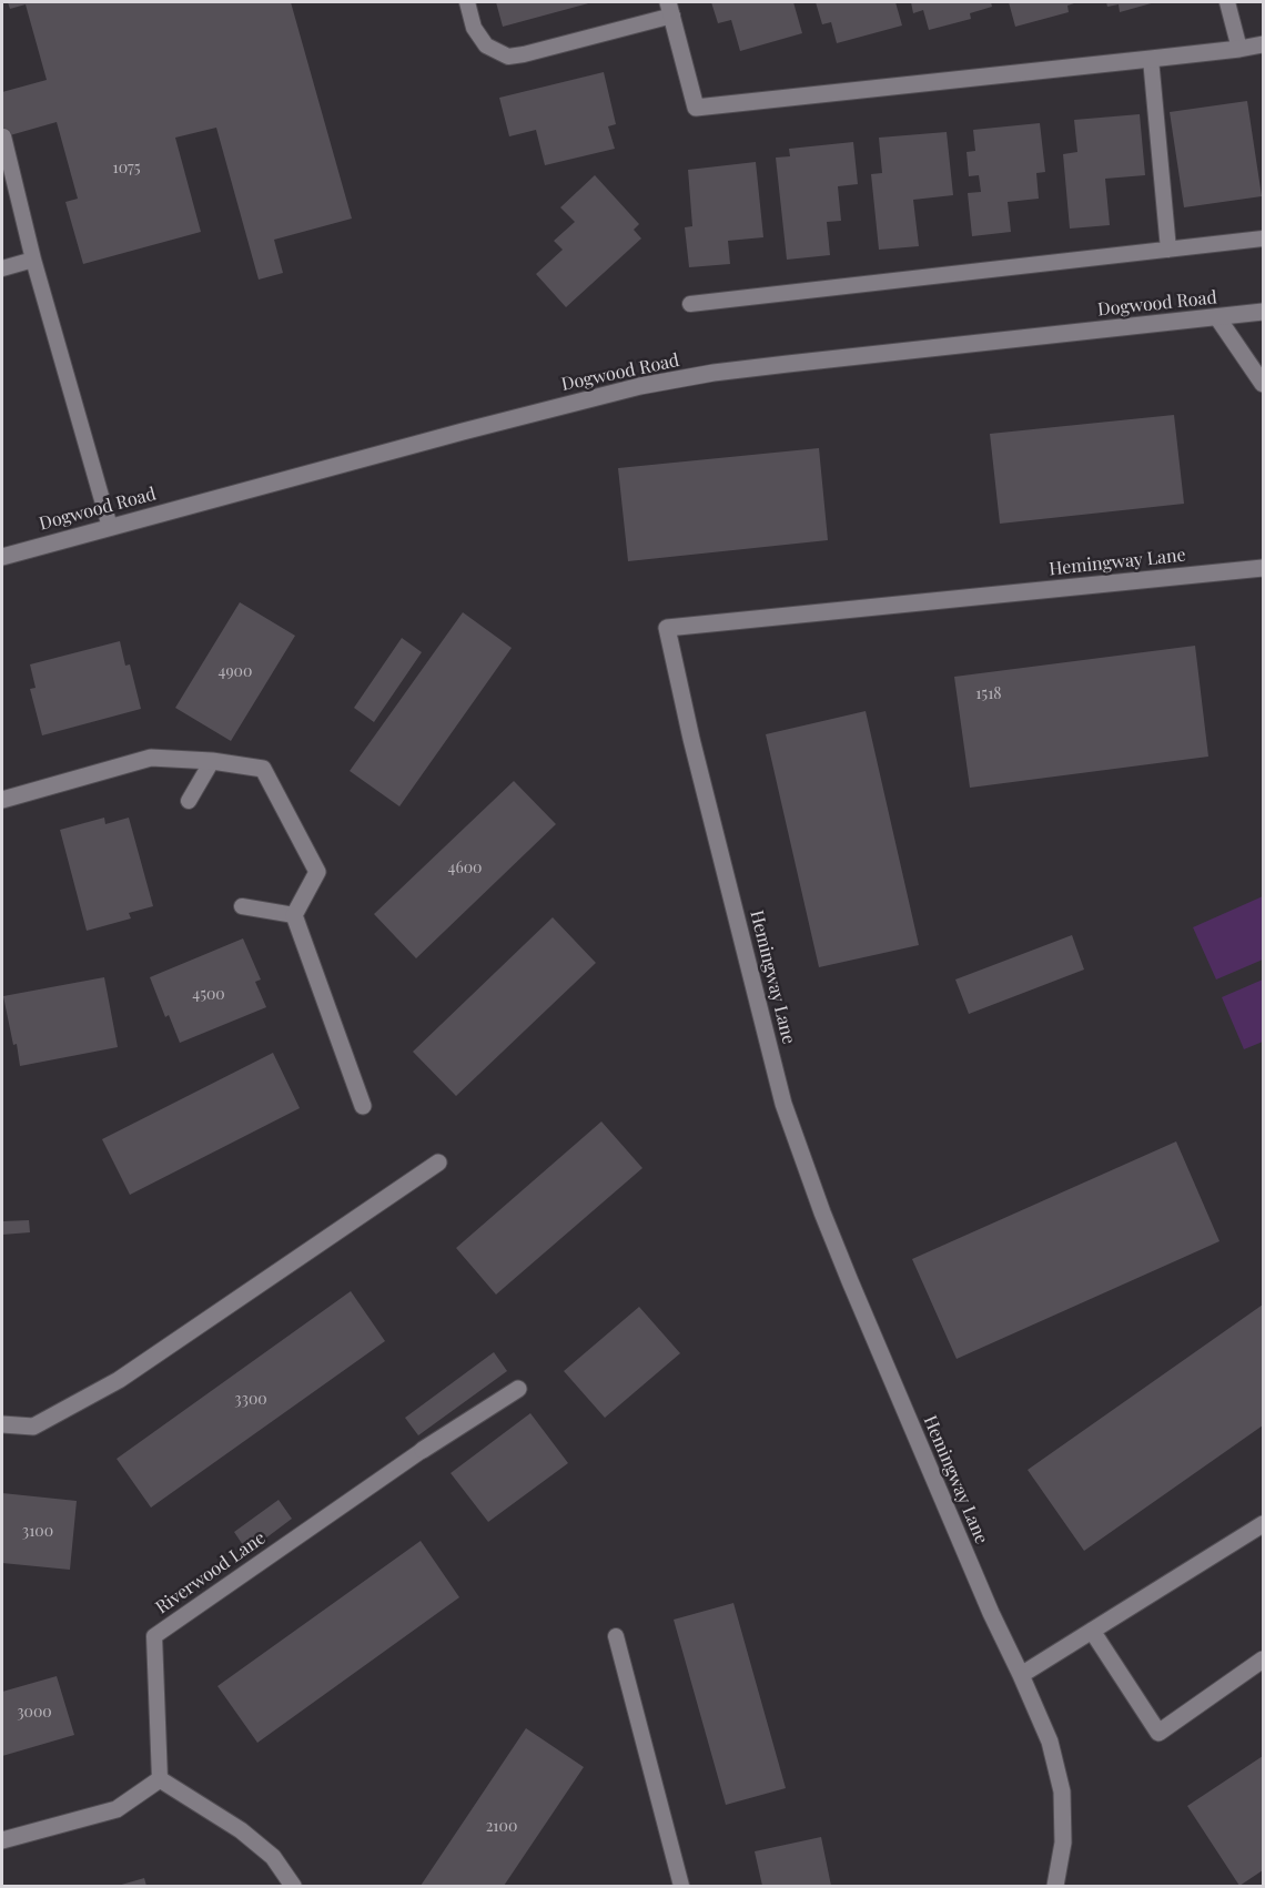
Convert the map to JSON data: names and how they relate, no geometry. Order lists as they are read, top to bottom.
{
  "streets": {
    "street": ["Dogwood Road", "Hemingway Lane", "Riverwood Lane"]
  },
  "house_numbers": [
    "1075",
    "4900",
    "1518",
    "4600",
    "4500",
    "3300",
    "3100",
    "3000",
    "2100"
  ]
}
